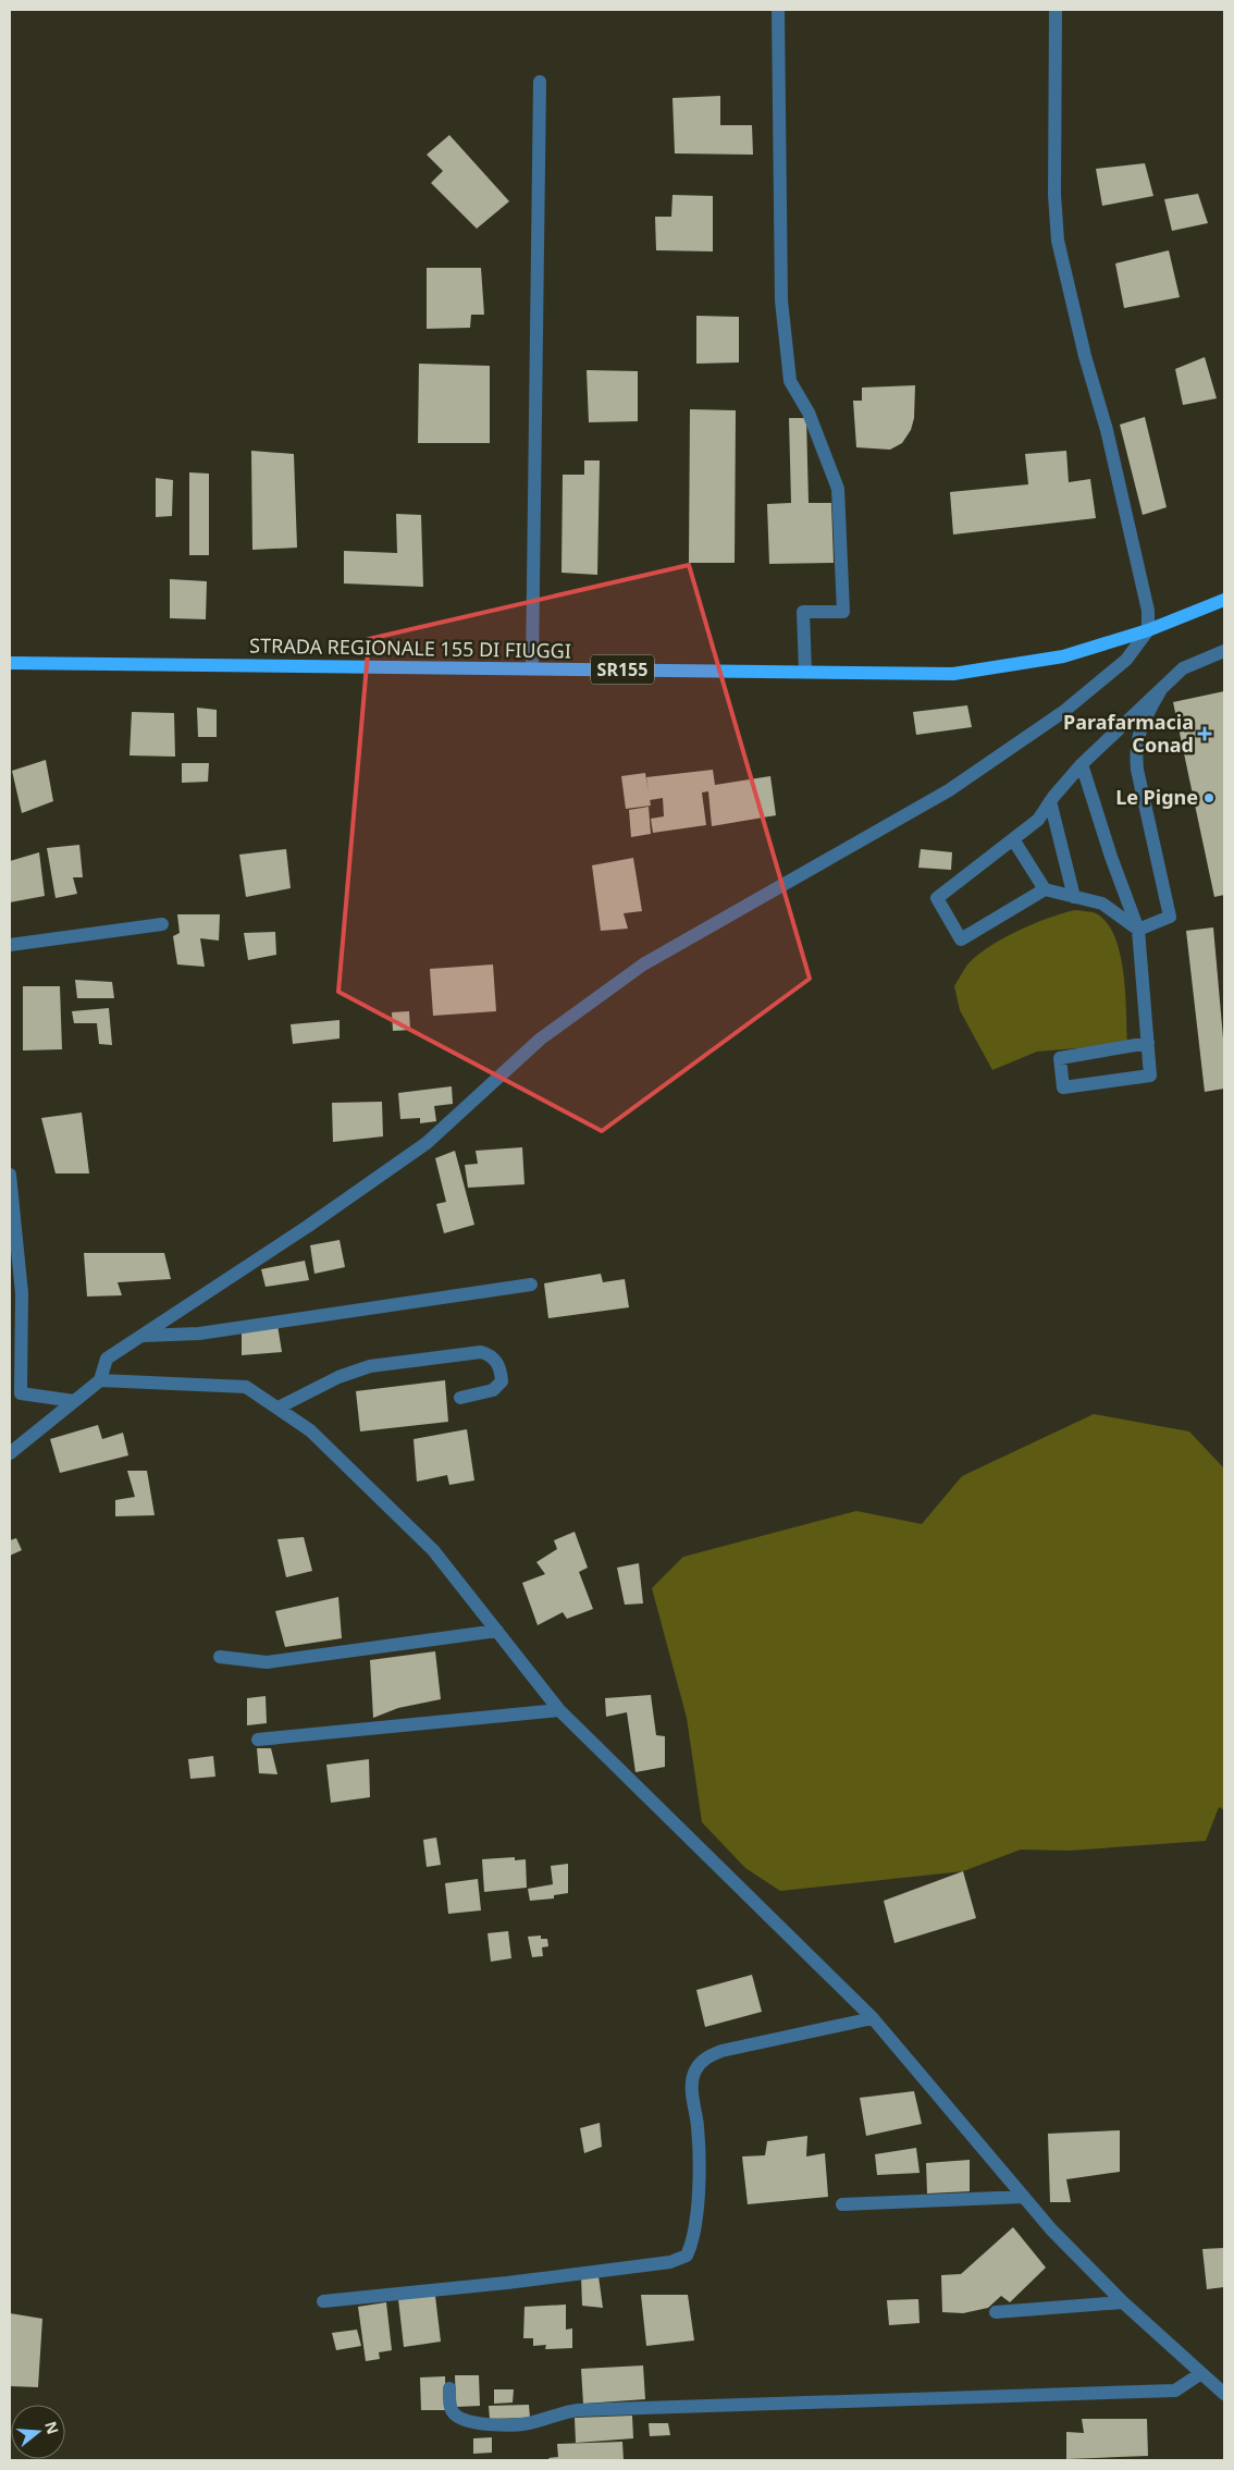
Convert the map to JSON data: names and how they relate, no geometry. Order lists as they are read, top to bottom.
{
  "streets": {
    "main road": ["STRADA REGIONALE 155 DI FIUGGI", "SR155"]
  },
  "places": {
    "health": ["Parafarmacia Conad"],
    "other": ["Le Pigne"]
  },
  "north": "right"
}
